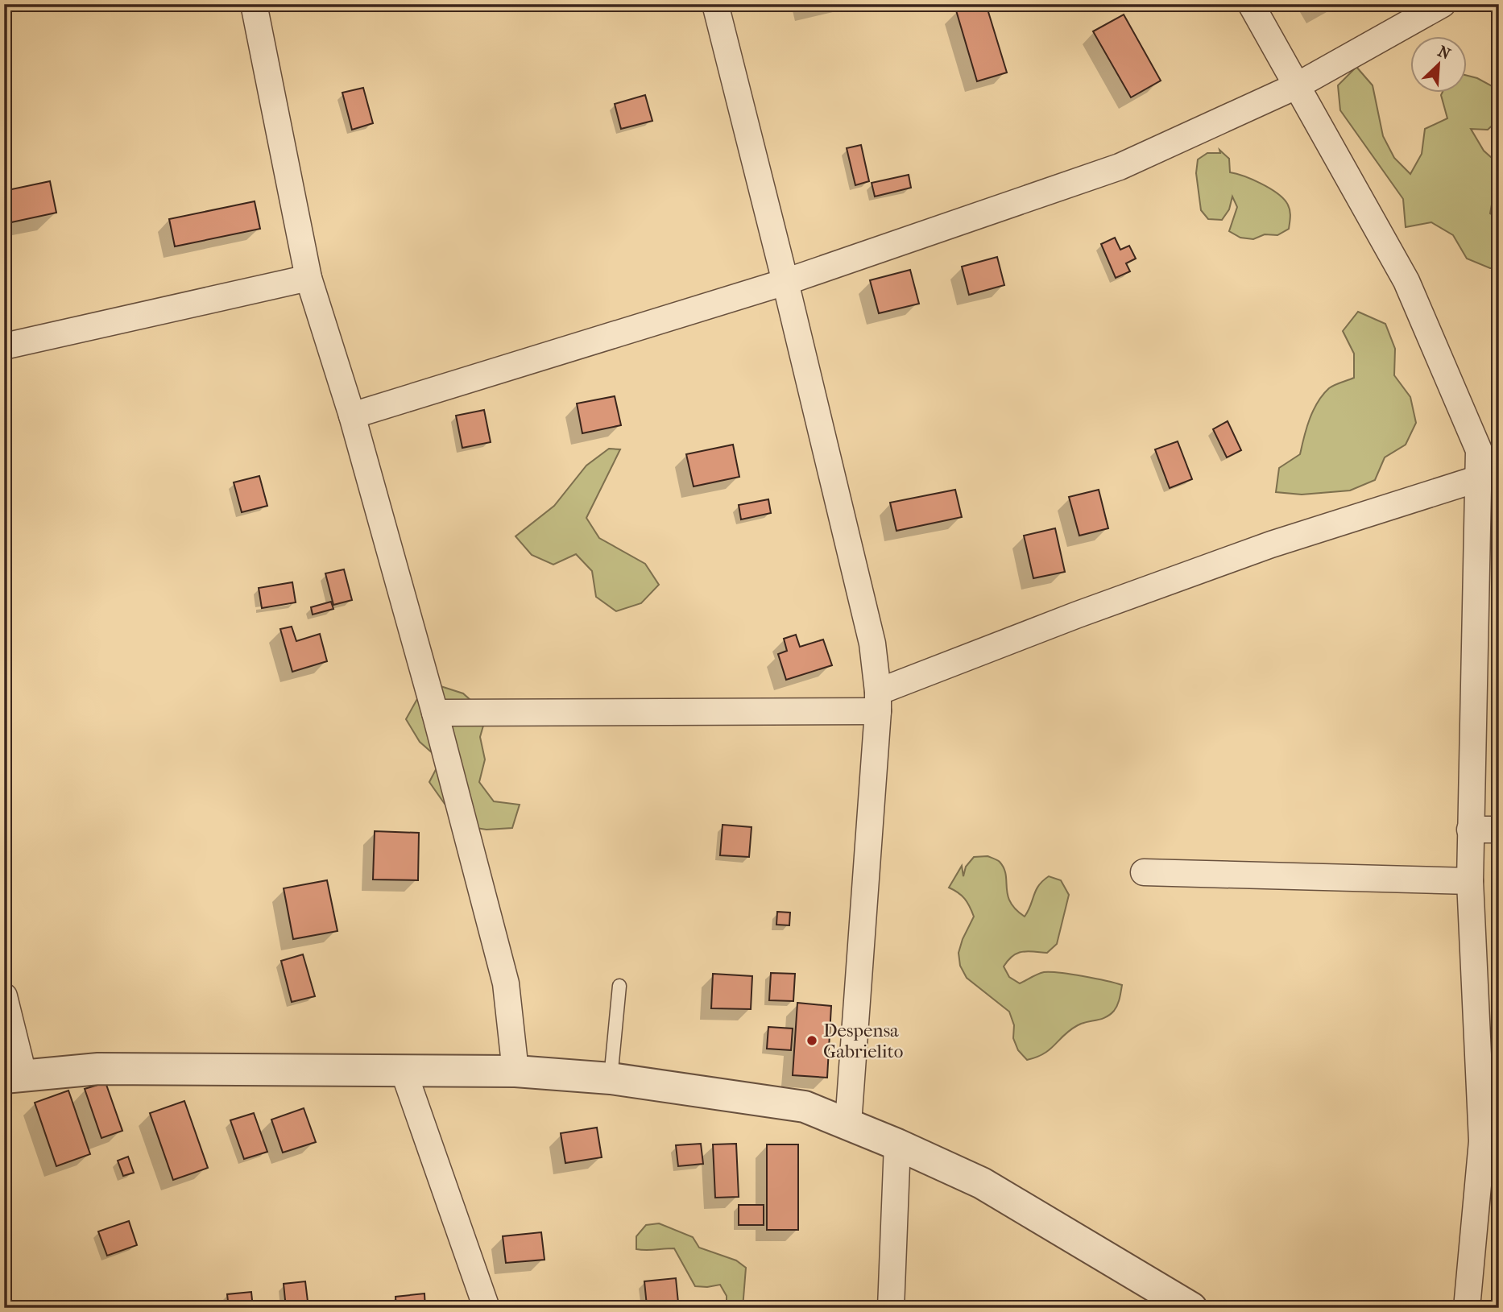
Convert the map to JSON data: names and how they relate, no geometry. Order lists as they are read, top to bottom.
{
  "places": ["Despensa Gabrielito"],
  "north": "top right"
}
